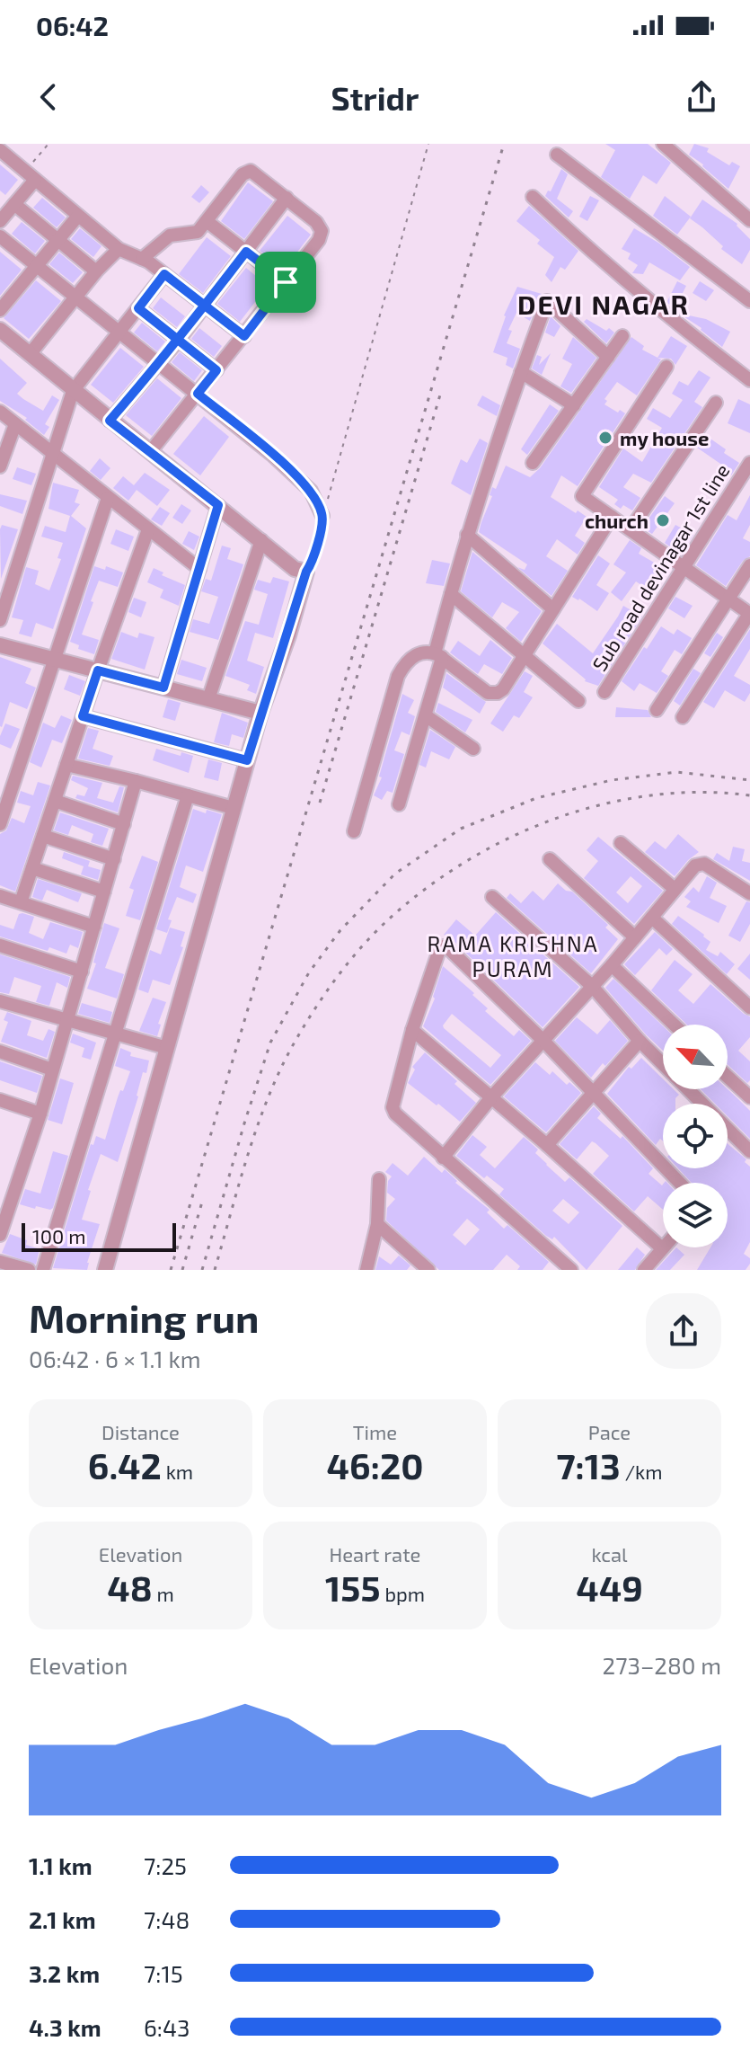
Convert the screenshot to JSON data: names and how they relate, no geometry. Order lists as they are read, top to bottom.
{
  "streets": {
    "street": ["Sub road devinagar 1st line"]
  },
  "districts": ["DEVI NAGAR", "RAMA KRISHNA PURAM"],
  "places": ["my house", "church"],
  "scale_bar": "100 m",
  "north": "top left",
  "page": {
    "status": "06:42",
    "header": "Stridr",
    "scale": "100 m",
    "heading": ["Morning run", "06:42 · 6 × 1.1 km"],
    "stats": [
      ["Distance", "6.42 km"],
      ["Time", "46:20"],
      ["Pace", "7:13 /km"],
      ["Elevation", "48 m"],
      ["Heart rate", "155 bpm"],
      ["kcal", "449"]
    ],
    "chart": ["Elevation", "273–280 m"],
    "list": [
      {
        "name": "1.1 km",
        "note": "7:25"
      },
      {
        "name": "2.1 km",
        "note": "7:48"
      },
      {
        "name": "3.2 km",
        "note": "7:15"
      },
      {
        "name": "4.3 km",
        "note": "6:43"
      }
    ]
  }
}
